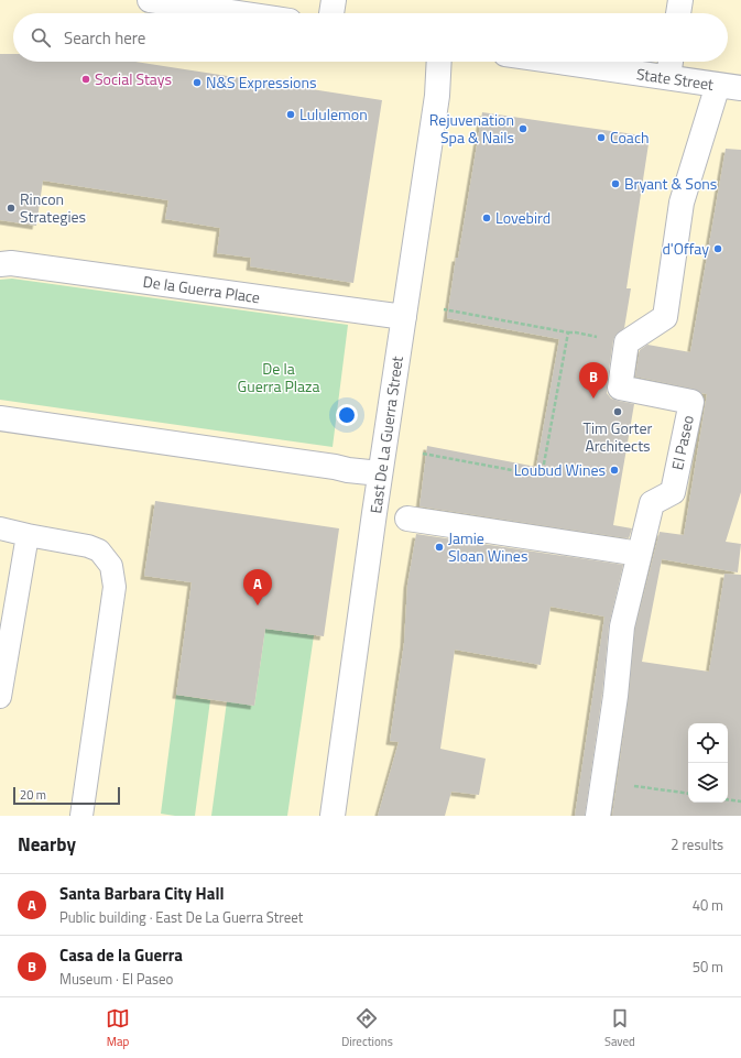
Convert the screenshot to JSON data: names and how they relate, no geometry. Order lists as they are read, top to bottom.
{
  "streets": {
    "street": [
      "State Street",
      "De la Guerra Place",
      "East De La Guerra Street",
      "El Paseo"
    ]
  },
  "crossings": [
    ["State Street", "El Paseo"],
    ["De la Guerra Place", "East De La Guerra Street"]
  ],
  "parks": ["De la Guerra Plaza"],
  "places": [
    "Social Stays",
    "N&S Expressions",
    "Lululemon",
    "Rejuvenation Spa & Nails",
    "Coach",
    "Bryant & Sons",
    "Rincon Strategies",
    "Lovebird",
    "d'Offay",
    "Tim Gorter Architects",
    "Loubud Wines",
    "Jamie Sloan Wines"
  ],
  "scale_bar": "20 m",
  "page": {
    "search": "Search here",
    "pins": ["B", "A"],
    "scale": "20 m",
    "heading": ["Nearby", "2 results"],
    "list": [
      {
        "mark": "A",
        "name": "Santa Barbara City Hall",
        "note": "Public building · East De La Guerra Street",
        "value": "40 m"
      },
      {
        "mark": "B",
        "name": "Casa de la Guerra",
        "note": "Museum · El Paseo",
        "value": "50 m"
      }
    ],
    "nav": ["Map", "Directions", "Saved"]
  }
}
